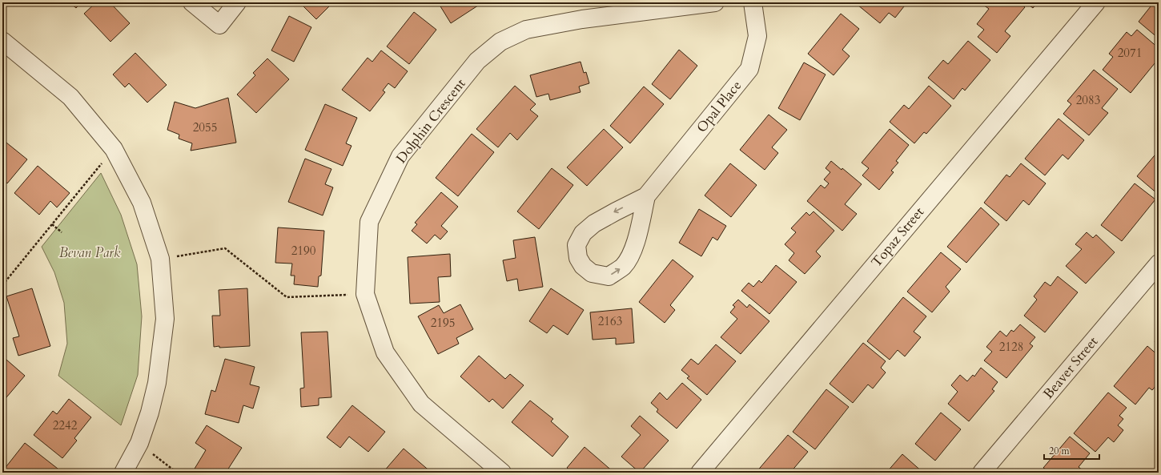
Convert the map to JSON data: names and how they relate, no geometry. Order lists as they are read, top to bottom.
{
  "streets": {
    "street": [
      "Opal Place",
      "Dolphin Crescent",
      "Topaz Street",
      "Beaver Street"
    ]
  },
  "parks": ["Bevan Park"],
  "house_numbers": [
    "2071",
    "2083",
    "2055",
    "2190",
    "2163",
    "2195",
    "2128",
    "2242"
  ],
  "scale_bar": "20 m"
}
